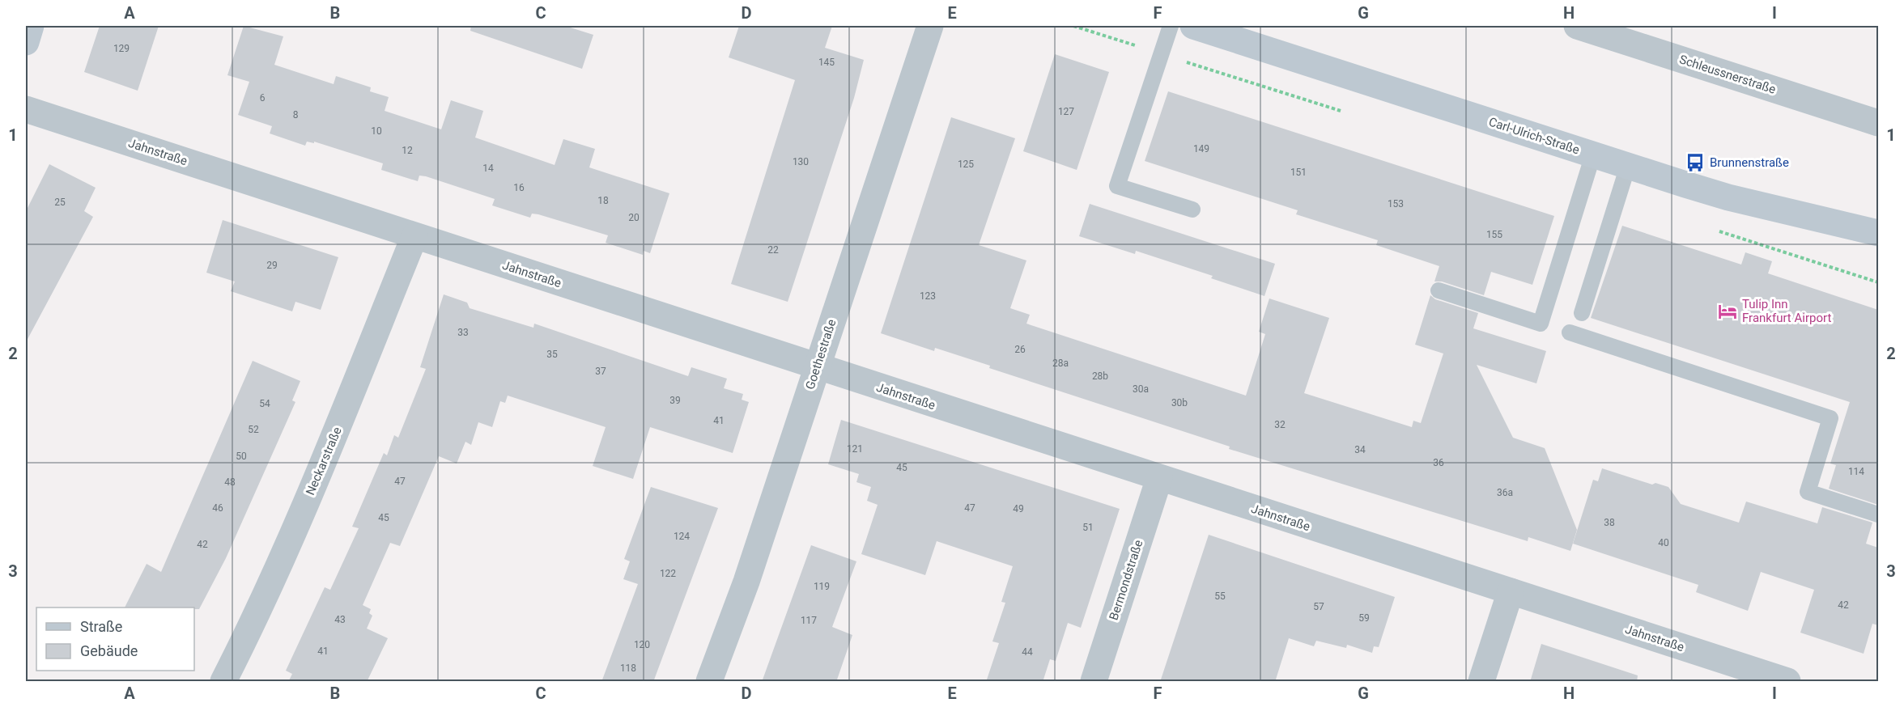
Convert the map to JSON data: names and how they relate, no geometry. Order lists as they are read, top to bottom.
{
  "streets": {
    "main road": ["Carl-Ulrich-Straße"],
    "street": [
      "Schleussnerstraße",
      "Jahnstraße",
      "Goethestraße",
      "Neckarstraße",
      "Bermondstraße"
    ]
  },
  "crossings": [
    ["Jahnstraße", "Goethestraße"],
    ["Jahnstraße", "Neckarstraße"],
    ["Jahnstraße", "Bermondstraße"]
  ],
  "places": {
    "bus stop": ["Brunnenstraße"],
    "hotel": ["Tulip Inn Frankfurt Airport"]
  },
  "house_numbers": [
    "129",
    "145",
    "6",
    "127",
    "8",
    "10",
    "149",
    "12",
    "130",
    "125",
    "14",
    "151",
    "16",
    "18",
    "25",
    "153",
    "20",
    "155",
    "22",
    "29",
    "123",
    "33",
    "26",
    "35",
    "28a",
    "37",
    "28b",
    "30a",
    "39",
    "30b",
    "54",
    "41",
    "32",
    "52",
    "121",
    "34",
    "50",
    "36",
    "45",
    "114",
    "47",
    "48",
    "36a",
    "46",
    "47",
    "49",
    "45",
    "38",
    "51",
    "124",
    "40",
    "42",
    "122",
    "119",
    "55",
    "42",
    "57",
    "59",
    "43",
    "117",
    "120",
    "41",
    "44",
    "118"
  ],
  "legend": ["Straße", "Gebäude"],
  "grid": {
    "columns": [
      "A",
      "B",
      "C",
      "D",
      "E",
      "F",
      "G",
      "H",
      "I"
    ],
    "rows": ["1", "2", "3"]
  }
}
